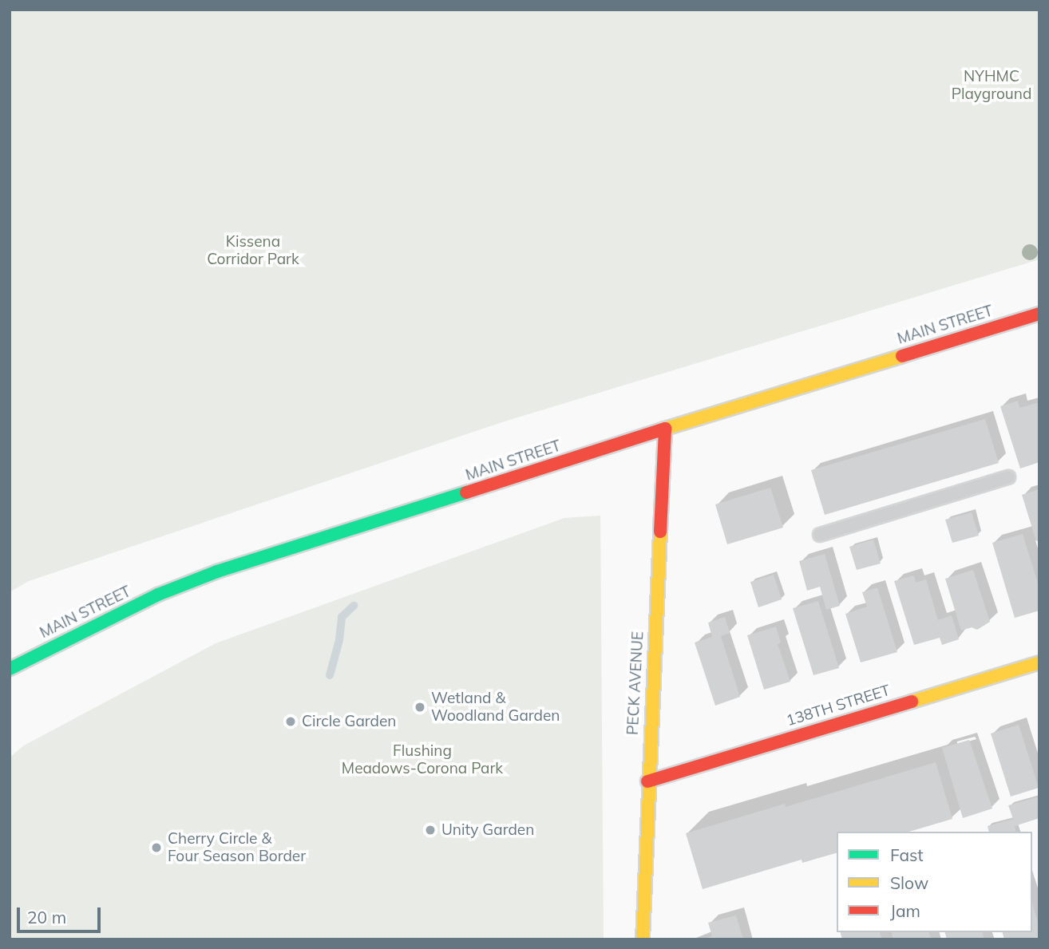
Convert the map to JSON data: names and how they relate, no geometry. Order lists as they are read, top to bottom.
{
  "streets": {
    "main road": ["MAIN STREET", "PECK AVENUE", "138TH STREET"]
  },
  "crossings": [
    ["MAIN STREET", "PECK AVENUE"],
    ["PECK AVENUE", "138TH STREET"]
  ],
  "parks": ["NYHMC Playground", "Kissena Corridor Park", "Flushing Meadows-Corona Park"],
  "places": [
    "Wetland & Woodland Garden",
    "Circle Garden",
    "Unity Garden",
    "Cherry Circle & Four Season Border"
  ],
  "legend": ["Fast", "Slow", "Jam"],
  "scale_bar": "20 m"
}
